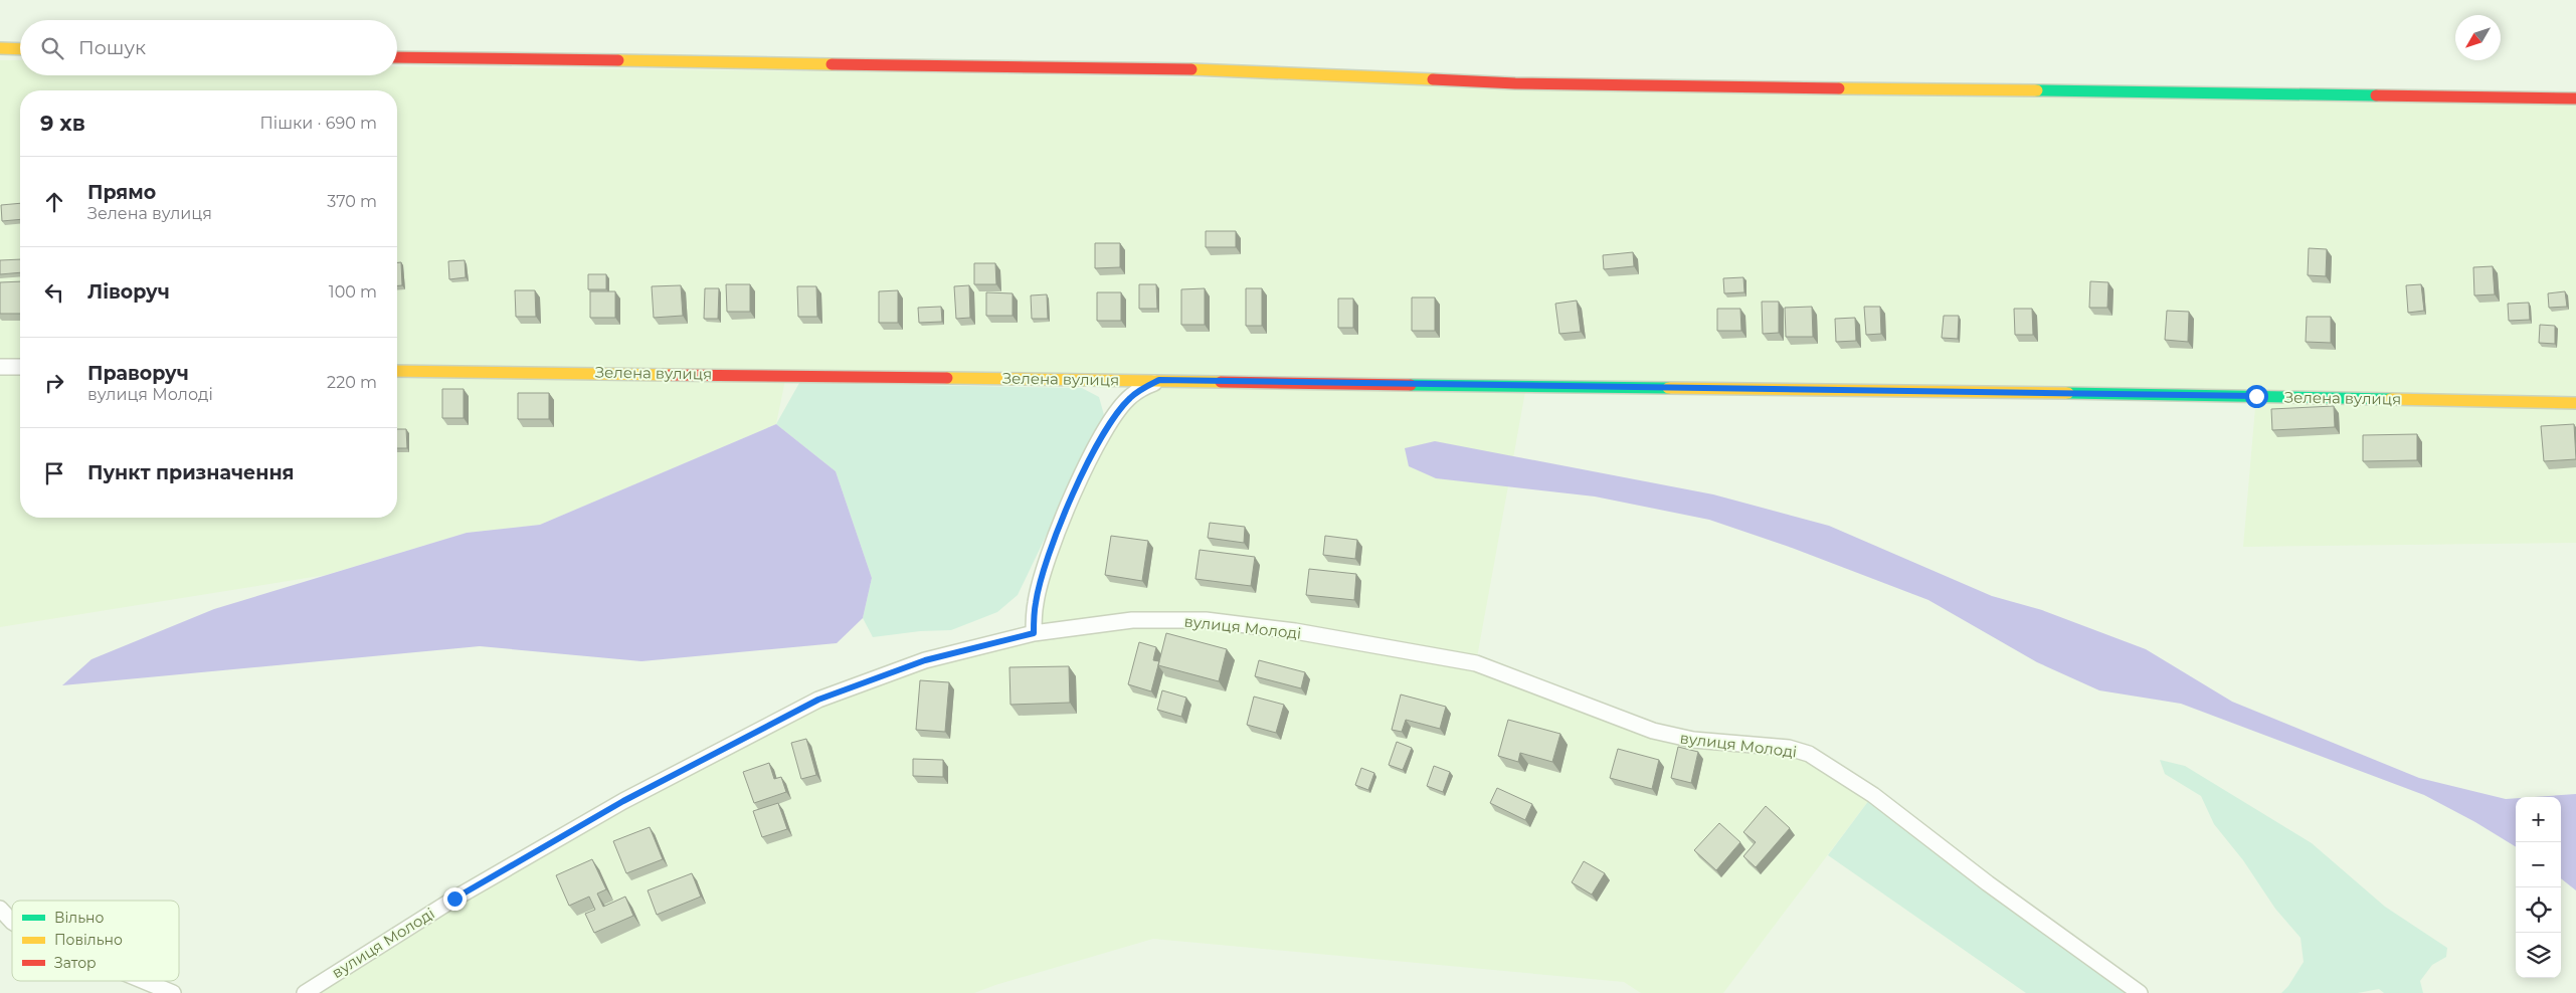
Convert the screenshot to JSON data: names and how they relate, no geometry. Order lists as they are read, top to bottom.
{
  "streets": {
    "street": ["Зелена вулиця", "вулиця Молоді"]
  },
  "legend": ["Вільно", "Повільно", "Затор"],
  "north": "bottom left",
  "page": {
    "search": "Пошук",
    "heading": ["9 хв", "Пішки · 690 m"],
    "list": [
      ["Прямо", "Зелена вулиця", "370 m"],
      ["Ліворуч", "100 m"],
      ["Праворуч", "вулиця Молоді", "220 m"],
      "Пункт призначення"
    ],
    "map_buttons": ["+", "−"]
  }
}
